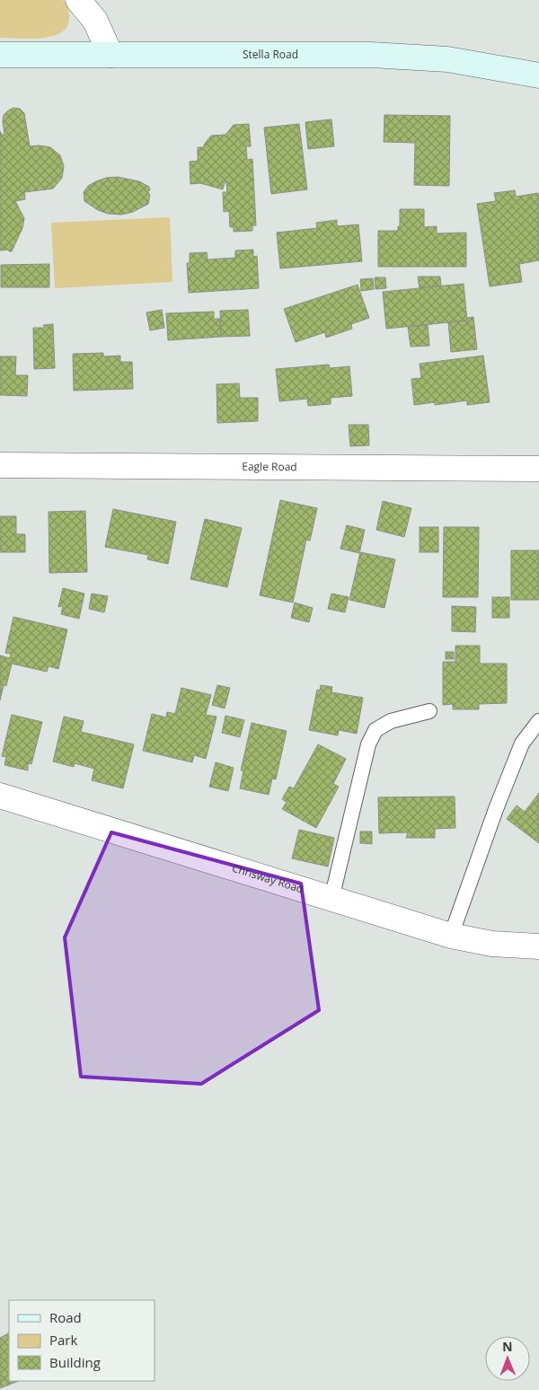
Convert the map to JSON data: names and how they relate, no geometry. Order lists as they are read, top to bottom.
{
  "streets": {
    "main road": ["Stella Road"],
    "street": ["Eagle Road", "Chrisway Road"]
  },
  "legend": ["Road", "Park", "Building"],
  "north": "top"
}
